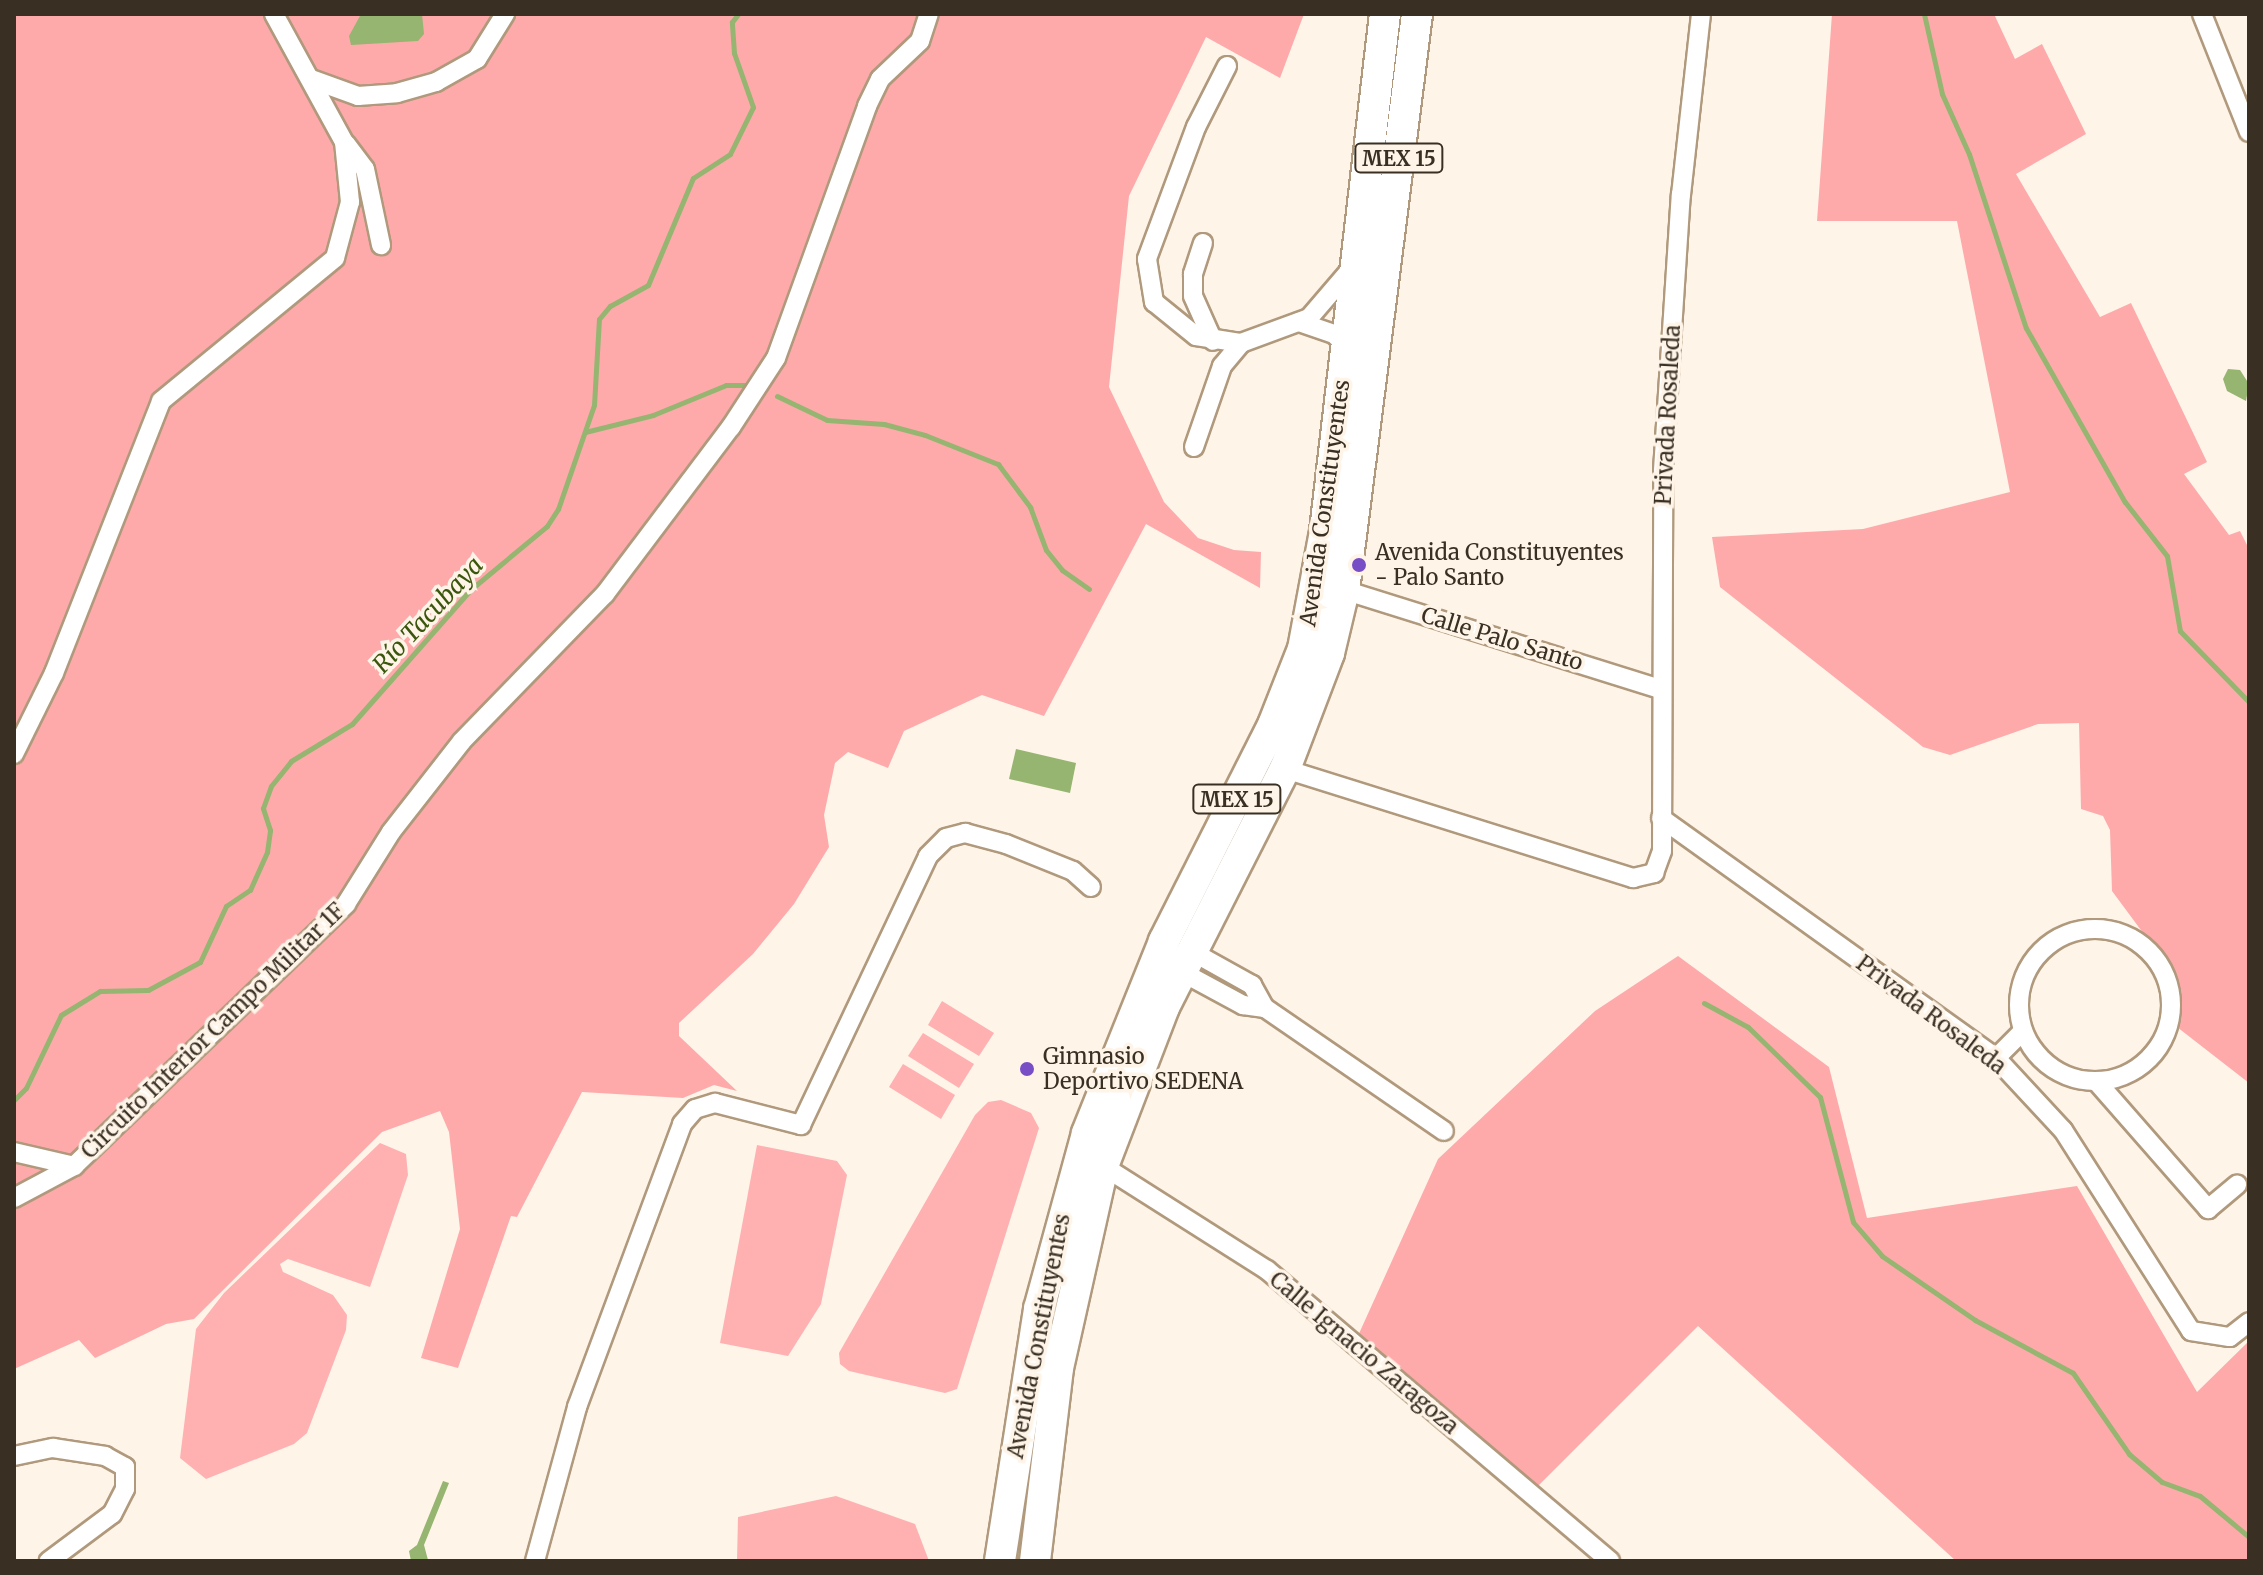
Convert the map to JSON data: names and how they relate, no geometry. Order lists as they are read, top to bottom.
{
  "streets": {
    "highway": ["MEX 15", "Avenida Constituyentes"],
    "street": [
      "Privada Rosaleda",
      "Calle Palo Santo",
      "Circuito Interior Campo Militar 1F",
      "Calle Ignacio Zaragoza"
    ]
  },
  "crossings": [
    ["Privada Rosaleda", "Avenida Constituyentes"],
    ["Privada Rosaleda", "Calle Palo Santo"],
    ["Avenida Constituyentes", "Calle Palo Santo"],
    ["Avenida Constituyentes", "Calle Ignacio Zaragoza"]
  ],
  "water": ["Río Tacubaya"],
  "places": ["Avenida Constituyentes - Palo Santo", "Gimnasio Deportivo SEDENA"]
}
